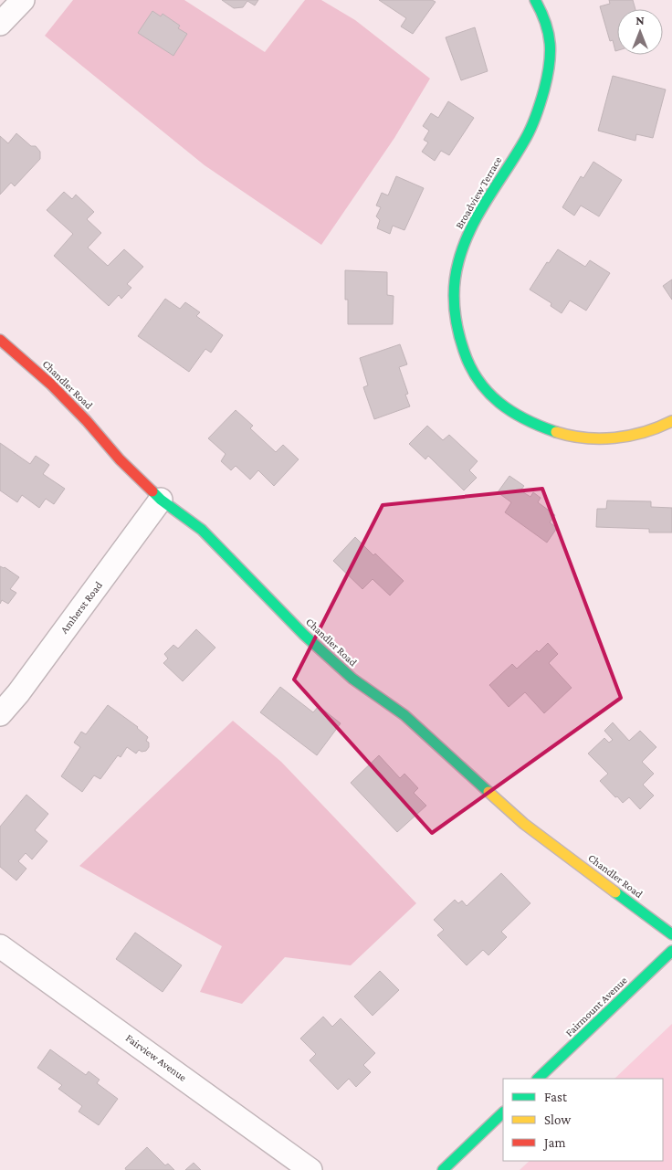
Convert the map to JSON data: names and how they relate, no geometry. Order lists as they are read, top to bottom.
{
  "streets": {
    "street": [
      "Broadview Terrace",
      "Chandler Road",
      "Amherst Road",
      "Fairmount Avenue",
      "Fairview Avenue"
    ]
  },
  "crossings": [
    ["Chandler Road", "Amherst Road"]
  ],
  "legend": ["Fast", "Slow", "Jam"],
  "north": "top"
}
